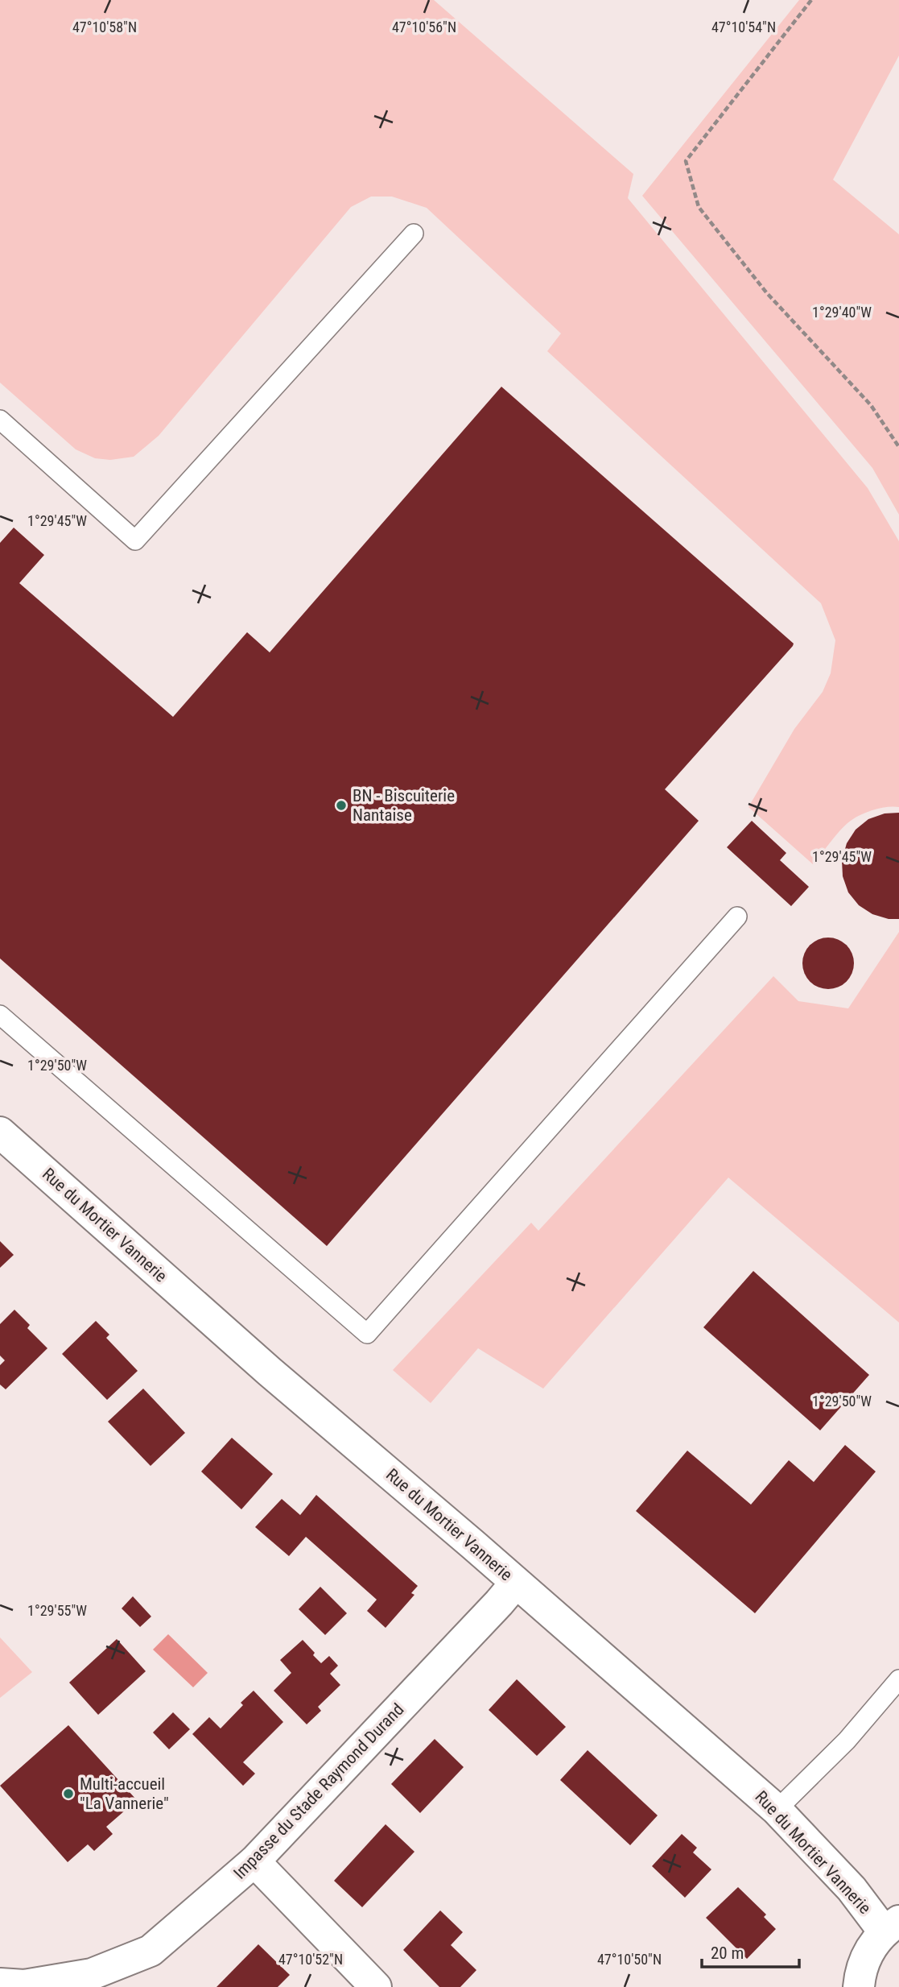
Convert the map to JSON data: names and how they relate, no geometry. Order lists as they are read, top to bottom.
{
  "streets": {
    "street": ["Rue du Mortier Vannerie", "Impasse du Stade Raymond Durand"]
  },
  "crossings": [
    ["Rue du Mortier Vannerie", "Impasse du Stade Raymond Durand"]
  ],
  "places": ["BN - Biscuiterie Nantaise", "Multi-accueil \"La Vannerie\""],
  "scale_bar": "20 m",
  "coordinates": [
    "47°10'58\"N",
    "47°10'56\"N",
    "47°10'54\"N",
    "1°29'40\"W",
    "1°29'45\"W",
    "1°29'50\"W",
    "1°29'55\"W",
    "47°10'52\"N",
    "47°10'50\"N"
  ]
}
